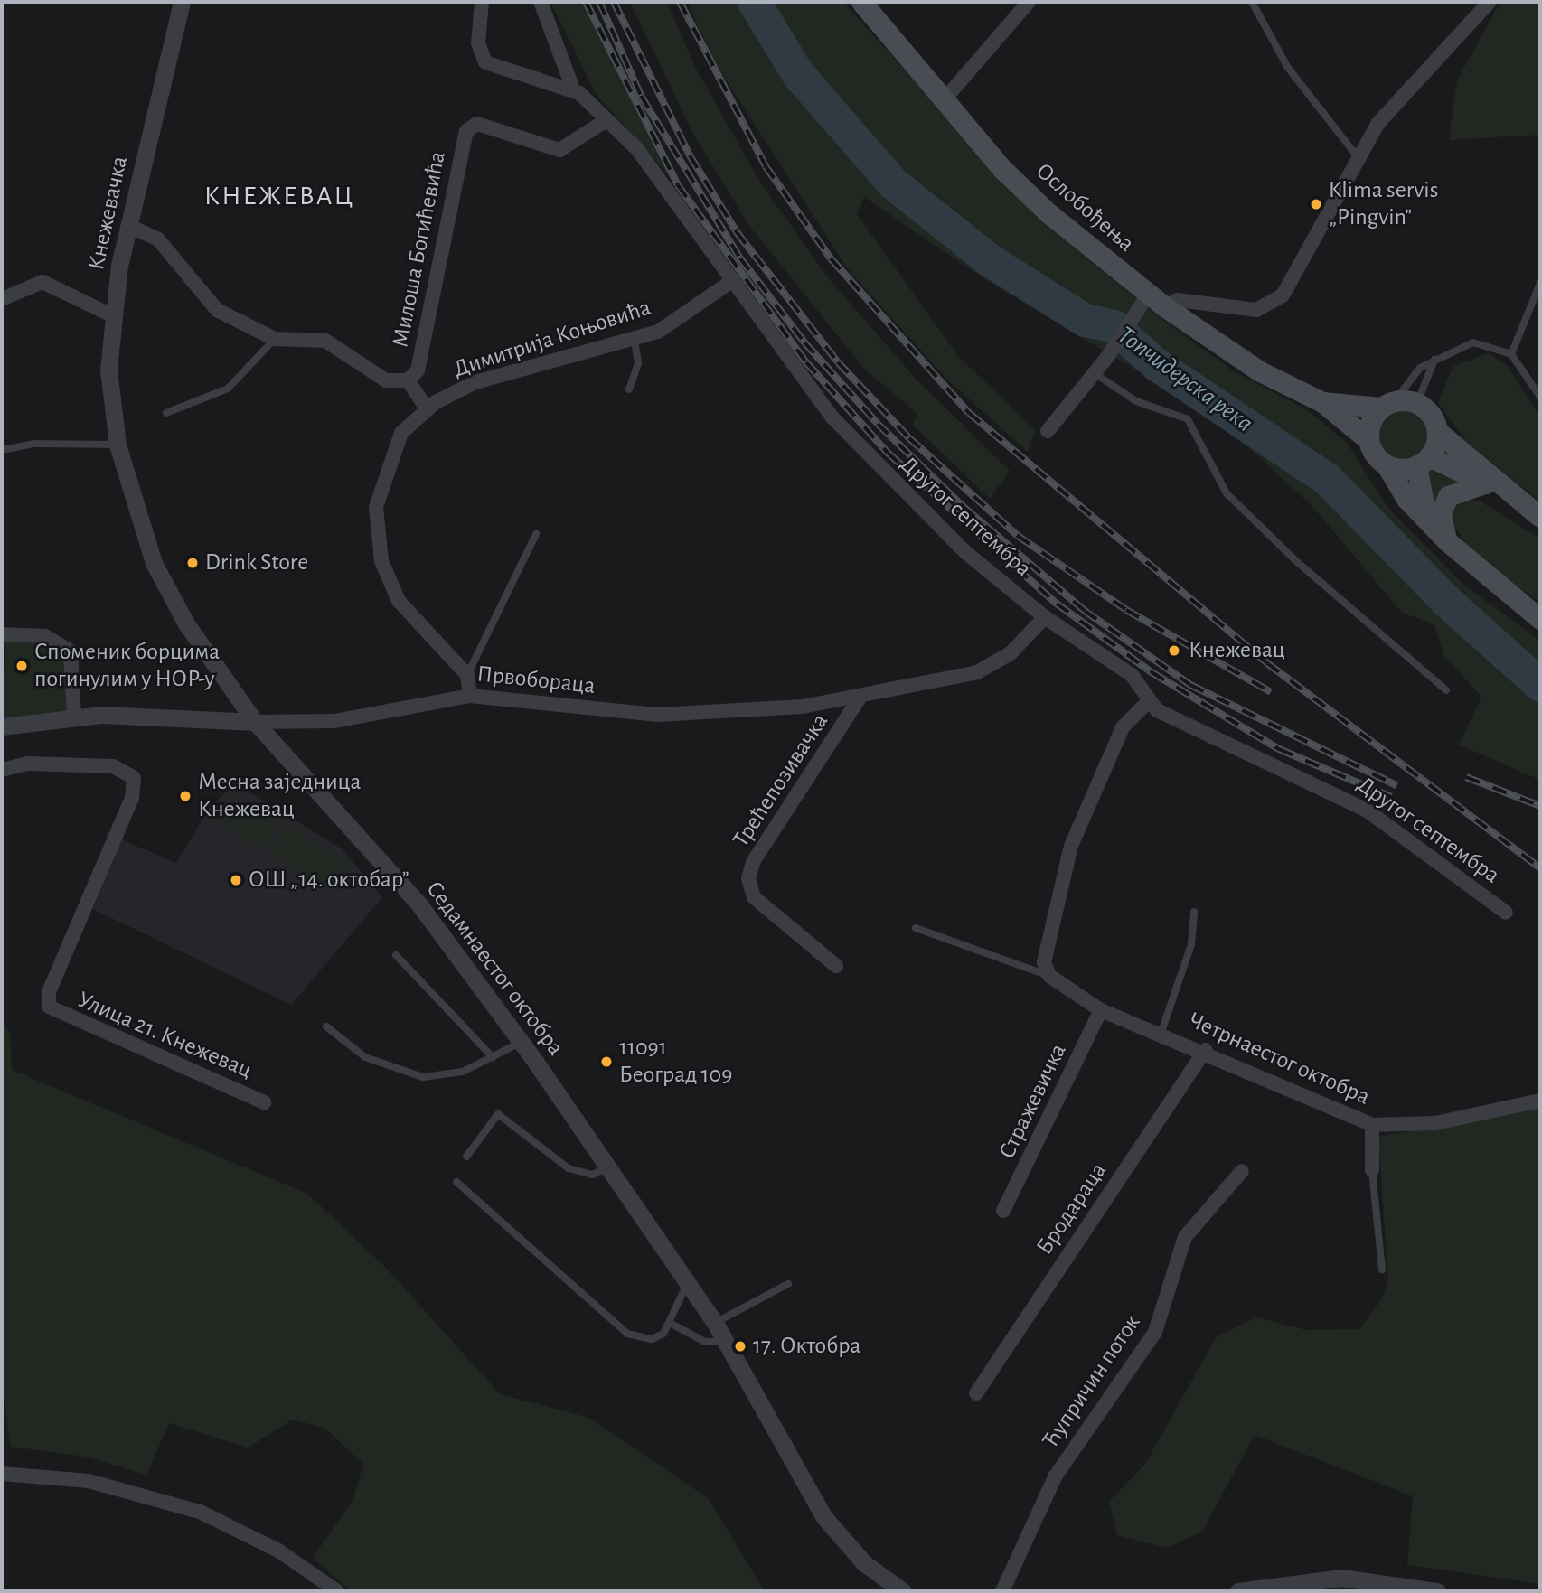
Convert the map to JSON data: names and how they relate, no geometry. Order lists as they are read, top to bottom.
{
  "streets": {
    "main road": ["Ослобођења"],
    "street": [
      "Кнежевачка",
      "Милоша Богићевића",
      "Димитрија Коњовића",
      "Другог септембра",
      "Првобораца",
      "Трећепозивачка",
      "Седамнаестог октобра",
      "Улица 21. Кнежевац",
      "Четрнаестог октобра",
      "Стражевичка",
      "Бродараца",
      "Ћупричин поток"
    ]
  },
  "crossings": [
    ["Кнежевачка", "Милоша Богићевића"],
    ["Кнежевачка", "Седамнаестог октобра"],
    ["Милоша Богићевића", "Димитрија Коњовића"],
    ["Милоша Богићевића", "Другог септембра"],
    ["Димитрија Коњовића", "Другог септембра"],
    ["Другог септембра", "Првобораца"],
    ["Првобораца", "Трећепозивачка"],
    ["Првобораца", "Седамнаестог октобра"],
    ["Четрнаестог октобра", "Стражевичка"],
    ["Четрнаестог октобра", "Бродараца"]
  ],
  "districts": ["КНЕЖЕВАЦ"],
  "water": ["Топчидерска река"],
  "places": [
    "Klima servis „Pingvin”",
    "Drink Store",
    "Кнежевац",
    "Споменик борцима погинулим у НОР-у",
    "Месна заједница Кнежевац",
    "ОШ „14. октобар”",
    "11091 Београд 109",
    "17. Октобра"
  ]
}
